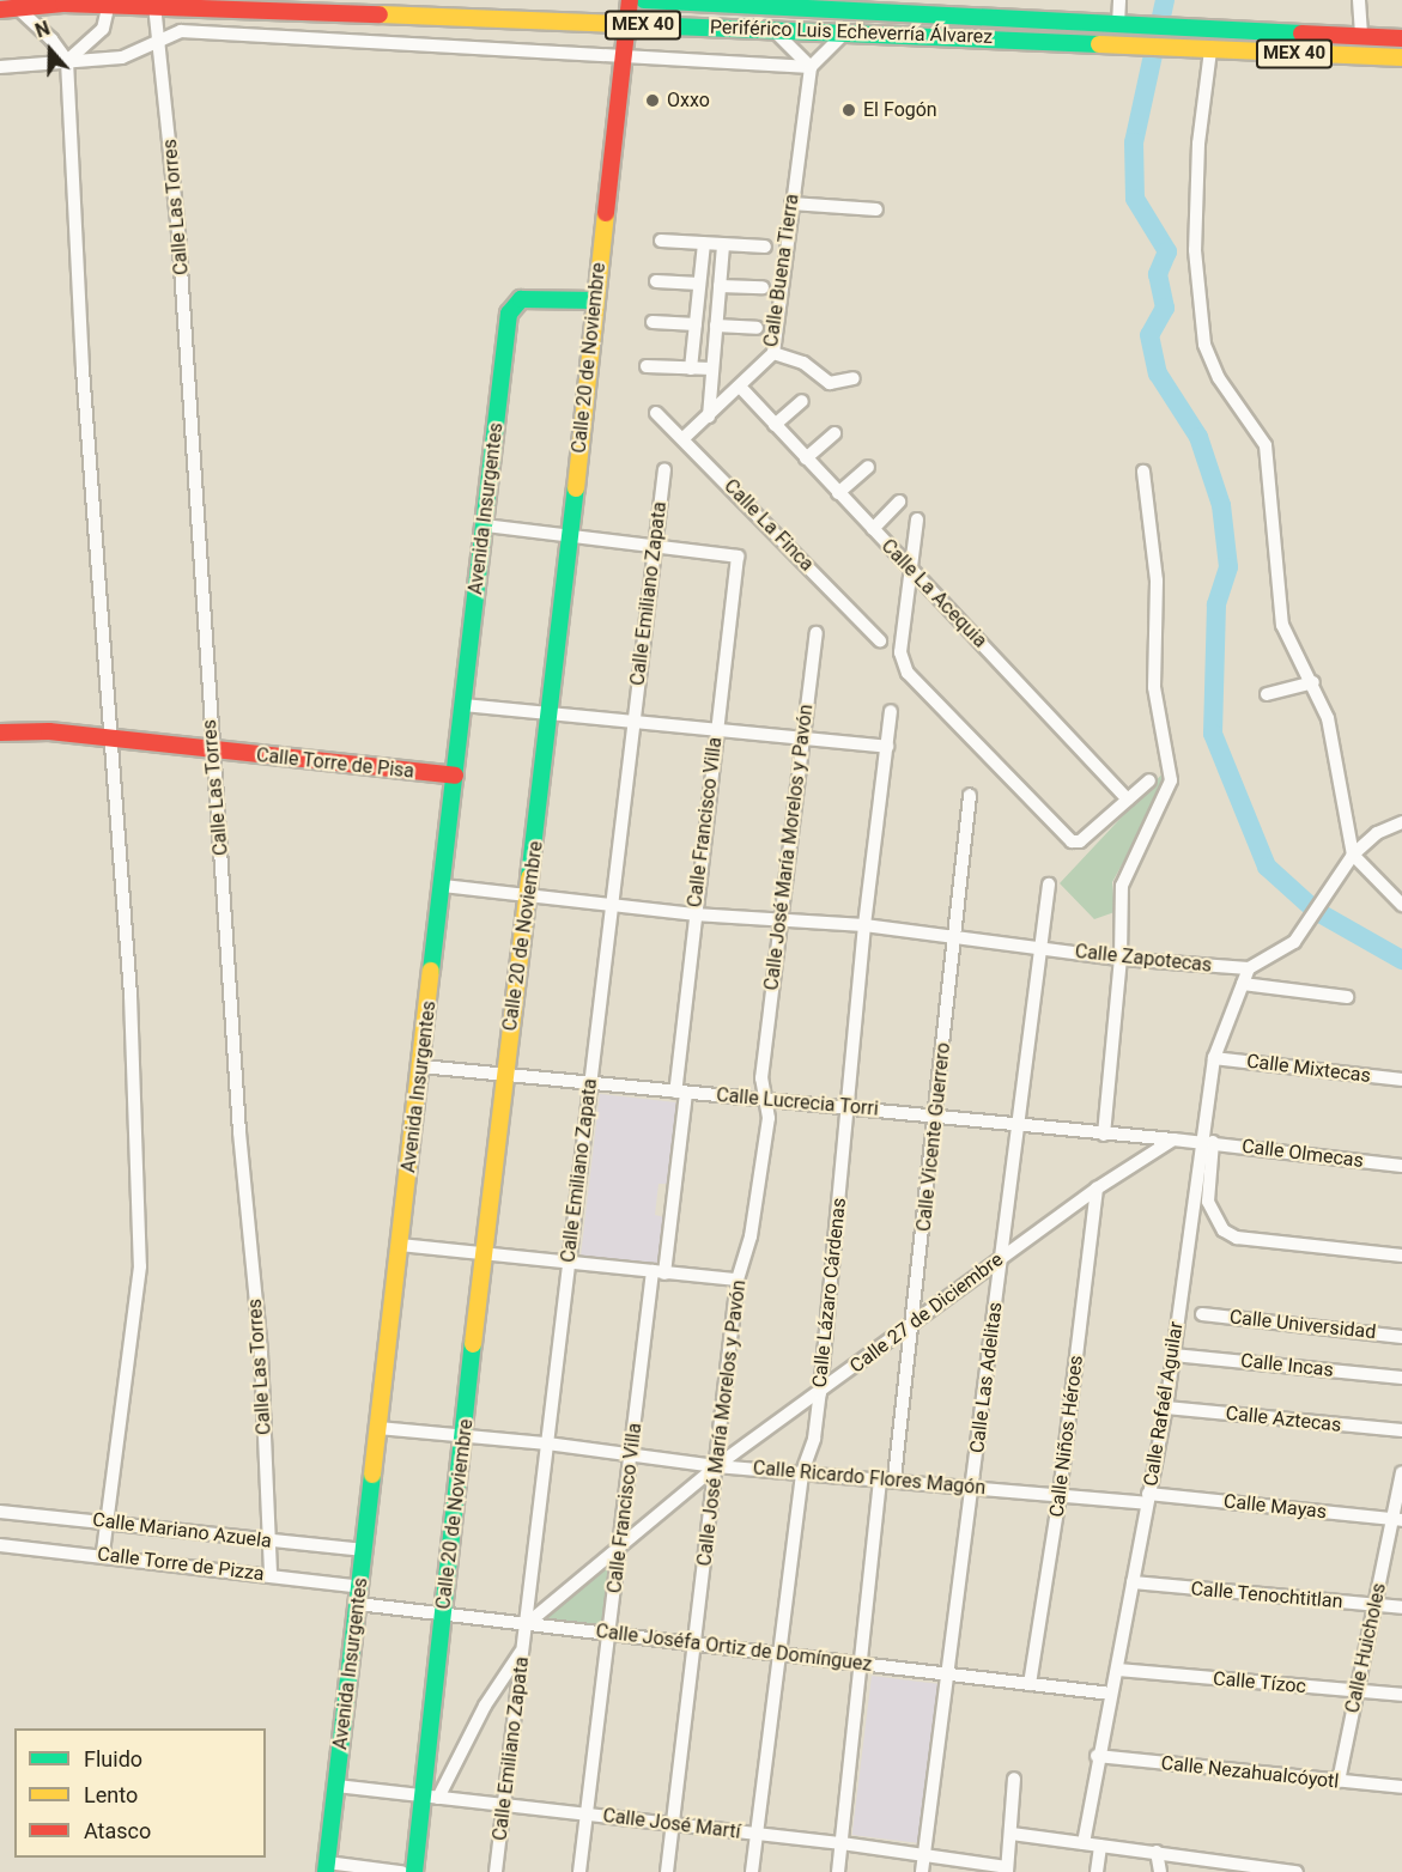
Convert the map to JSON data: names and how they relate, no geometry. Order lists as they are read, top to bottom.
{
  "streets": {
    "main road": [
      "MEX 40",
      "Periférico Luis Echeverría Álvarez",
      "Calle 20 de Noviembre",
      "Avenida Insurgentes",
      "Calle Torre de Pisa"
    ],
    "street": [
      "Calle Las Torres",
      "Calle Buena Tierra",
      "Calle La Finca",
      "Calle Emiliano Zapata",
      "Calle La Acequia",
      "Calle Francisco Villa",
      "Calle José María Morelos y Pavón",
      "Calle Zapotecas",
      "Calle Mixtecas",
      "Calle Lucrecia Torri",
      "Calle Vicente Guerrero",
      "Calle Olmecas",
      "Calle Lázaro Cárdenas",
      "Calle 27 de Diciembre",
      "Calle Universidad",
      "Calle Incas",
      "Calle Las Adelitas",
      "Calle Rafaél Aguilar",
      "Calle Aztecas",
      "Calle Niños Héroes",
      "Calle Ricardo Flores Magón",
      "Calle Mayas",
      "Calle Mariano Azuela",
      "Calle Torre de Pizza",
      "Calle Tenochtitlan",
      "Calle Joséfa Ortiz de Domínguez",
      "Calle Huicholes",
      "Calle Tízoc",
      "Calle Nezahualcóyotl",
      "Calle José Martí"
    ]
  },
  "crossings": [
    ["Periférico Luis Echeverría Álvarez", "Calle Las Torres"],
    ["Periférico Luis Echeverría Álvarez", "Calle 20 de Noviembre"],
    ["Calle Las Torres", "Calle Torre de Pisa"],
    ["Calle Las Torres", "Calle Mariano Azuela"],
    ["Calle Las Torres", "Calle Torre de Pizza"],
    ["Calle Buena Tierra", "Calle La Finca"],
    ["Calle Buena Tierra", "Calle La Acequia"],
    ["Calle 20 de Noviembre", "Avenida Insurgentes"],
    ["Calle 20 de Noviembre", "Calle Zapotecas"],
    ["Calle 20 de Noviembre", "Calle Lucrecia Torri"],
    ["Calle 20 de Noviembre", "Calle Ricardo Flores Magón"],
    ["Calle 20 de Noviembre", "Calle Joséfa Ortiz de Domínguez"],
    ["Calle 20 de Noviembre", "Calle José Martí"],
    ["Avenida Insurgentes", "Calle Torre de Pisa"],
    ["Avenida Insurgentes", "Calle Zapotecas"],
    ["Avenida Insurgentes", "Calle Lucrecia Torri"],
    ["Avenida Insurgentes", "Calle Ricardo Flores Magón"],
    ["Avenida Insurgentes", "Calle Mariano Azuela"],
    ["Avenida Insurgentes", "Calle Torre de Pizza"],
    ["Avenida Insurgentes", "Calle Joséfa Ortiz de Domínguez"],
    ["Avenida Insurgentes", "Calle José Martí"],
    ["Calle Emiliano Zapata", "Calle Francisco Villa"],
    ["Calle Emiliano Zapata", "Calle Zapotecas"],
    ["Calle Emiliano Zapata", "Calle Lucrecia Torri"],
    ["Calle Emiliano Zapata", "Calle 27 de Diciembre"],
    ["Calle Emiliano Zapata", "Calle Ricardo Flores Magón"],
    ["Calle Emiliano Zapata", "Calle Joséfa Ortiz de Domínguez"],
    ["Calle Emiliano Zapata", "Calle José Martí"],
    ["Calle Francisco Villa", "Calle Zapotecas"],
    ["Calle Francisco Villa", "Calle Lucrecia Torri"],
    ["Calle Francisco Villa", "Calle 27 de Diciembre"],
    ["Calle Francisco Villa", "Calle Ricardo Flores Magón"],
    ["Calle Francisco Villa", "Calle Joséfa Ortiz de Domínguez"],
    ["Calle Francisco Villa", "Calle José Martí"],
    ["Calle José María Morelos y Pavón", "Calle Zapotecas"],
    ["Calle José María Morelos y Pavón", "Calle Lucrecia Torri"],
    ["Calle José María Morelos y Pavón", "Calle 27 de Diciembre"],
    ["Calle José María Morelos y Pavón", "Calle Ricardo Flores Magón"],
    ["Calle José María Morelos y Pavón", "Calle Joséfa Ortiz de Domínguez"],
    ["Calle José María Morelos y Pavón", "Calle José Martí"],
    ["Calle Zapotecas", "Calle Vicente Guerrero"],
    ["Calle Zapotecas", "Calle Lázaro Cárdenas"],
    ["Calle Zapotecas", "Calle Las Adelitas"],
    ["Calle Zapotecas", "Calle Rafaél Aguilar"],
    ["Calle Mixtecas", "Calle Rafaél Aguilar"],
    ["Calle Lucrecia Torri", "Calle Vicente Guerrero"],
    ["Calle Lucrecia Torri", "Calle Lázaro Cárdenas"],
    ["Calle Lucrecia Torri", "Calle 27 de Diciembre"],
    ["Calle Lucrecia Torri", "Calle Las Adelitas"],
    ["Calle Vicente Guerrero", "Calle 27 de Diciembre"],
    ["Calle Vicente Guerrero", "Calle Ricardo Flores Magón"],
    ["Calle Olmecas", "Calle Rafaél Aguilar"],
    ["Calle Lázaro Cárdenas", "Calle 27 de Diciembre"],
    ["Calle Lázaro Cárdenas", "Calle Ricardo Flores Magón"],
    ["Calle Lázaro Cárdenas", "Calle Joséfa Ortiz de Domínguez"],
    ["Calle Lázaro Cárdenas", "Calle José Martí"],
    ["Calle 27 de Diciembre", "Calle Las Adelitas"],
    ["Calle 27 de Diciembre", "Calle Niños Héroes"],
    ["Calle 27 de Diciembre", "Calle Ricardo Flores Magón"],
    ["Calle 27 de Diciembre", "Calle Joséfa Ortiz de Domínguez"],
    ["Calle Incas", "Calle Rafaél Aguilar"],
    ["Calle Las Adelitas", "Calle Ricardo Flores Magón"],
    ["Calle Las Adelitas", "Calle Joséfa Ortiz de Domínguez"],
    ["Calle Las Adelitas", "Calle José Martí"],
    ["Calle Rafaél Aguilar", "Calle Aztecas"],
    ["Calle Rafaél Aguilar", "Calle Ricardo Flores Magón"],
    ["Calle Rafaél Aguilar", "Calle Mayas"],
    ["Calle Rafaél Aguilar", "Calle Tenochtitlan"],
    ["Calle Rafaél Aguilar", "Calle Joséfa Ortiz de Domínguez"],
    ["Calle Rafaél Aguilar", "Calle Tízoc"],
    ["Calle Rafaél Aguilar", "Calle Nezahualcóyotl"],
    ["Calle Niños Héroes", "Calle Ricardo Flores Magón"],
    ["Calle Niños Héroes", "Calle Joséfa Ortiz de Domínguez"],
    ["Calle Ricardo Flores Magón", "Calle Mayas"],
    ["Calle Mayas", "Calle Huicholes"],
    ["Calle Torre de Pizza", "Calle Joséfa Ortiz de Domínguez"],
    ["Calle Tenochtitlan", "Calle Huicholes"],
    ["Calle Huicholes", "Calle Tízoc"],
    ["Calle Huicholes", "Calle Nezahualcóyotl"]
  ],
  "places": ["Oxxo", "El Fogón"],
  "legend": ["Fluido", "Lento", "Atasco"],
  "north": "top"
}
